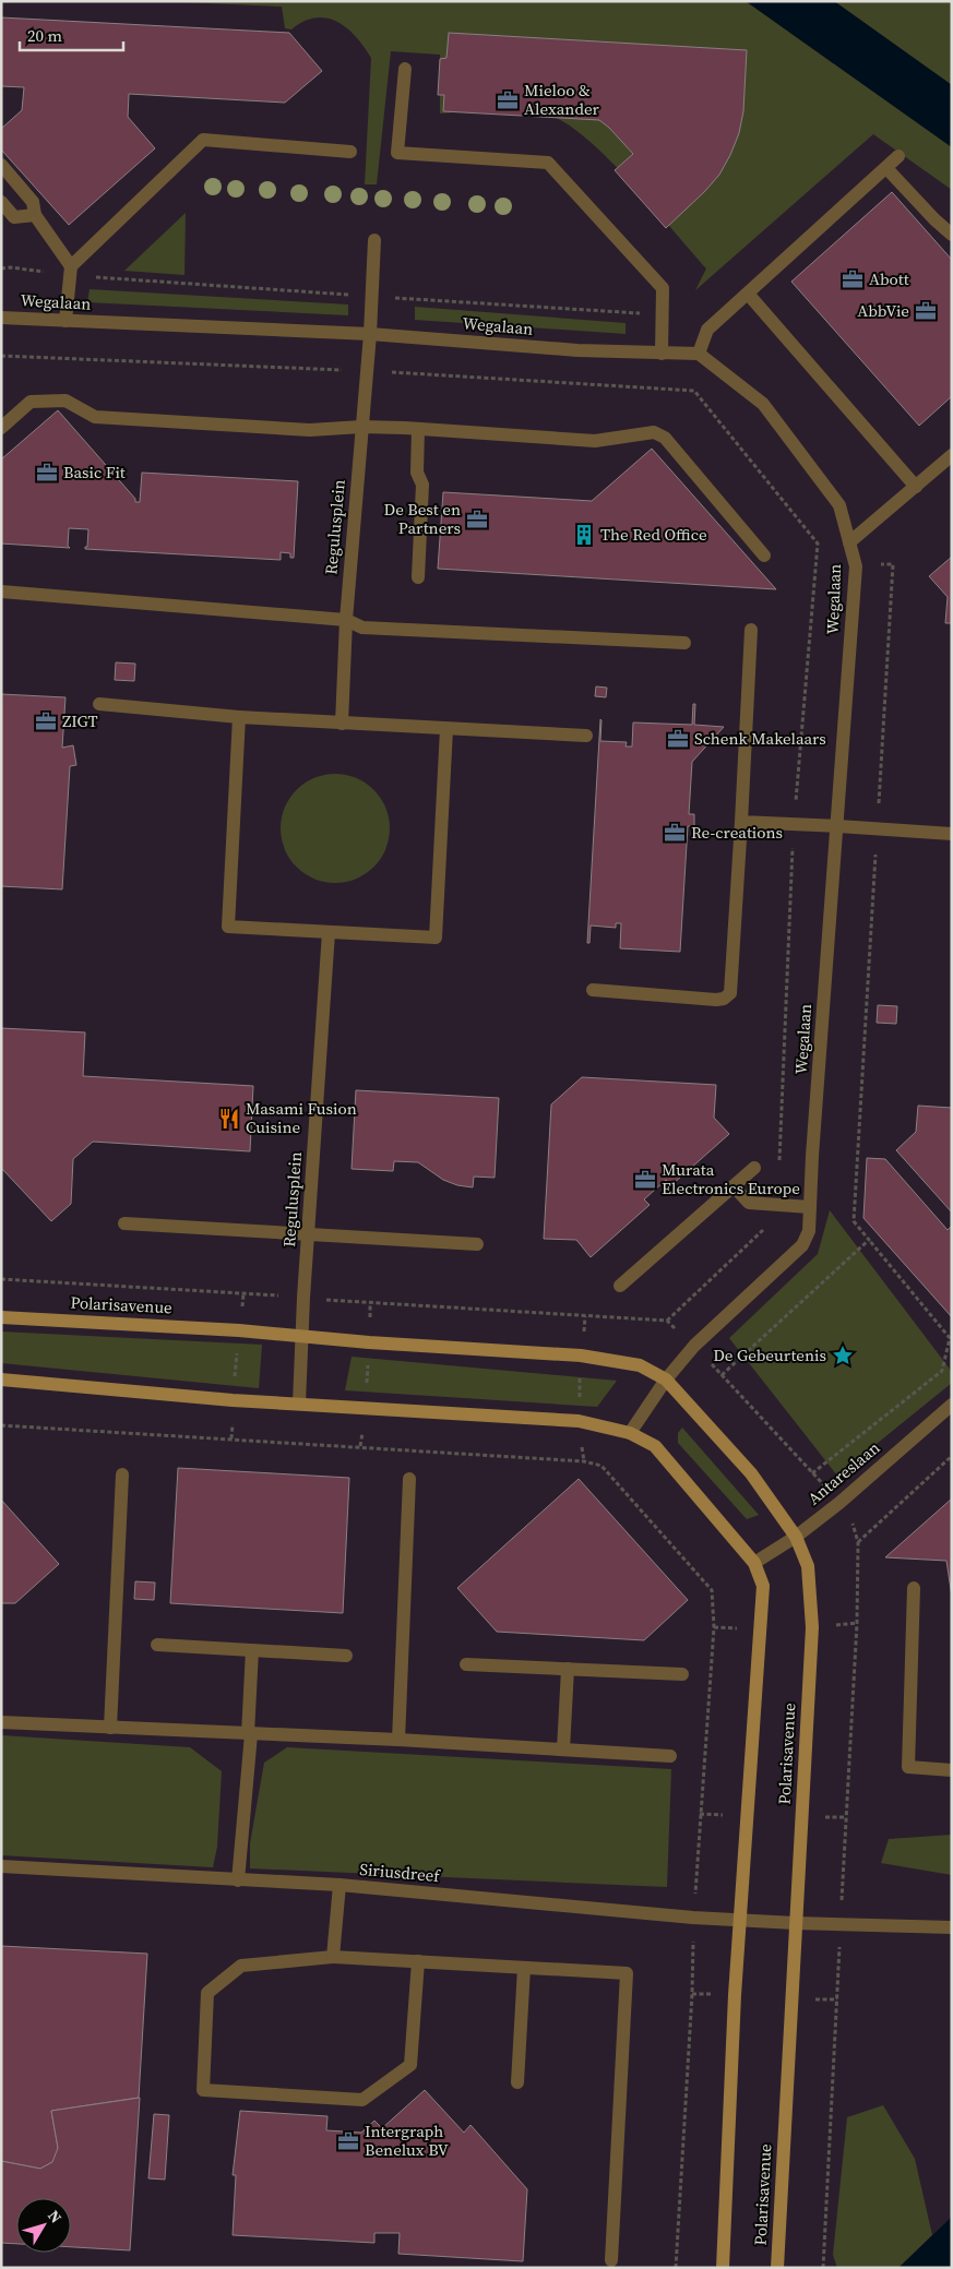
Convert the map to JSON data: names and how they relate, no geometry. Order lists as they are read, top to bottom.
{
  "streets": {
    "street": [
      "Wegalaan",
      "Regulusplein",
      "Polarisavenue",
      "Antareslaan",
      "Siriusdreef"
    ]
  },
  "crossings": [
    ["Wegalaan", "Regulusplein"],
    ["Wegalaan", "Polarisavenue"],
    ["Regulusplein", "Polarisavenue"],
    ["Polarisavenue", "Antareslaan"],
    ["Polarisavenue", "Siriusdreef"]
  ],
  "places": {
    "office": [
      "Mieloo & Alexander",
      "Abott",
      "AbbVie",
      "Basic Fit",
      "De Best en Partners",
      "ZIGT",
      "Schenk Makelaars",
      "Re-creations",
      "Murata Electronics Europe",
      "Intergraph Benelux BV"
    ],
    "building": ["The Red Office"],
    "restaurant": ["Masami Fusion Cuisine"],
    "place": ["De Gebeurtenis"]
  },
  "scale_bar": "20 m",
  "north": "top right"
}
